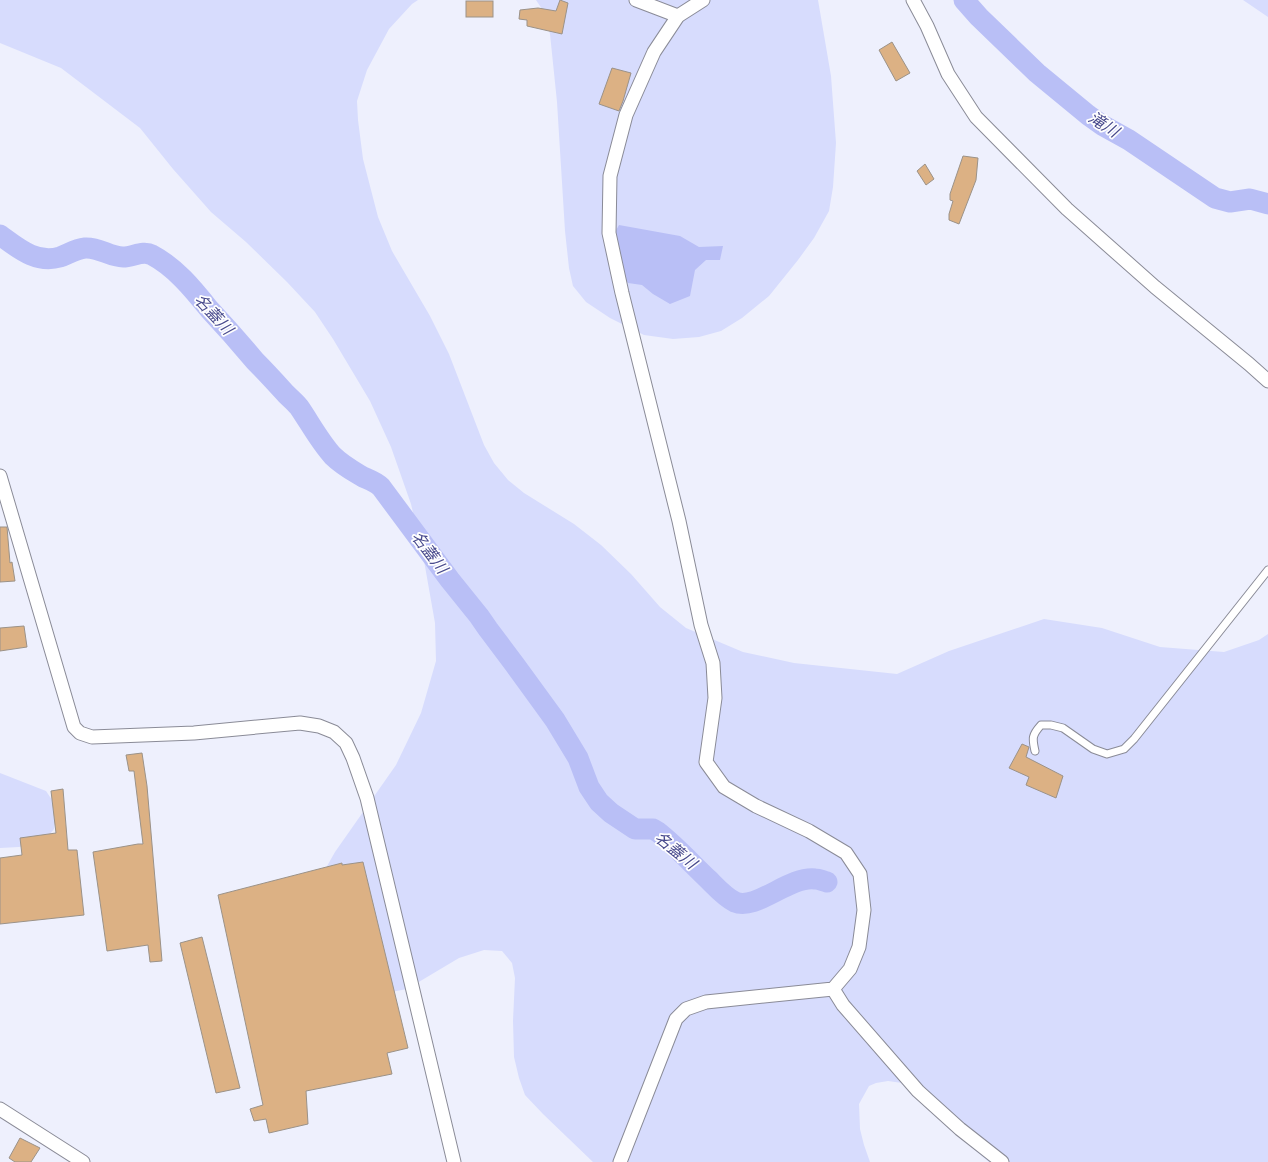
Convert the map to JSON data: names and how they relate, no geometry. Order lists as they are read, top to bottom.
{
  "water": ["滝川", "名蓋川"]
}
